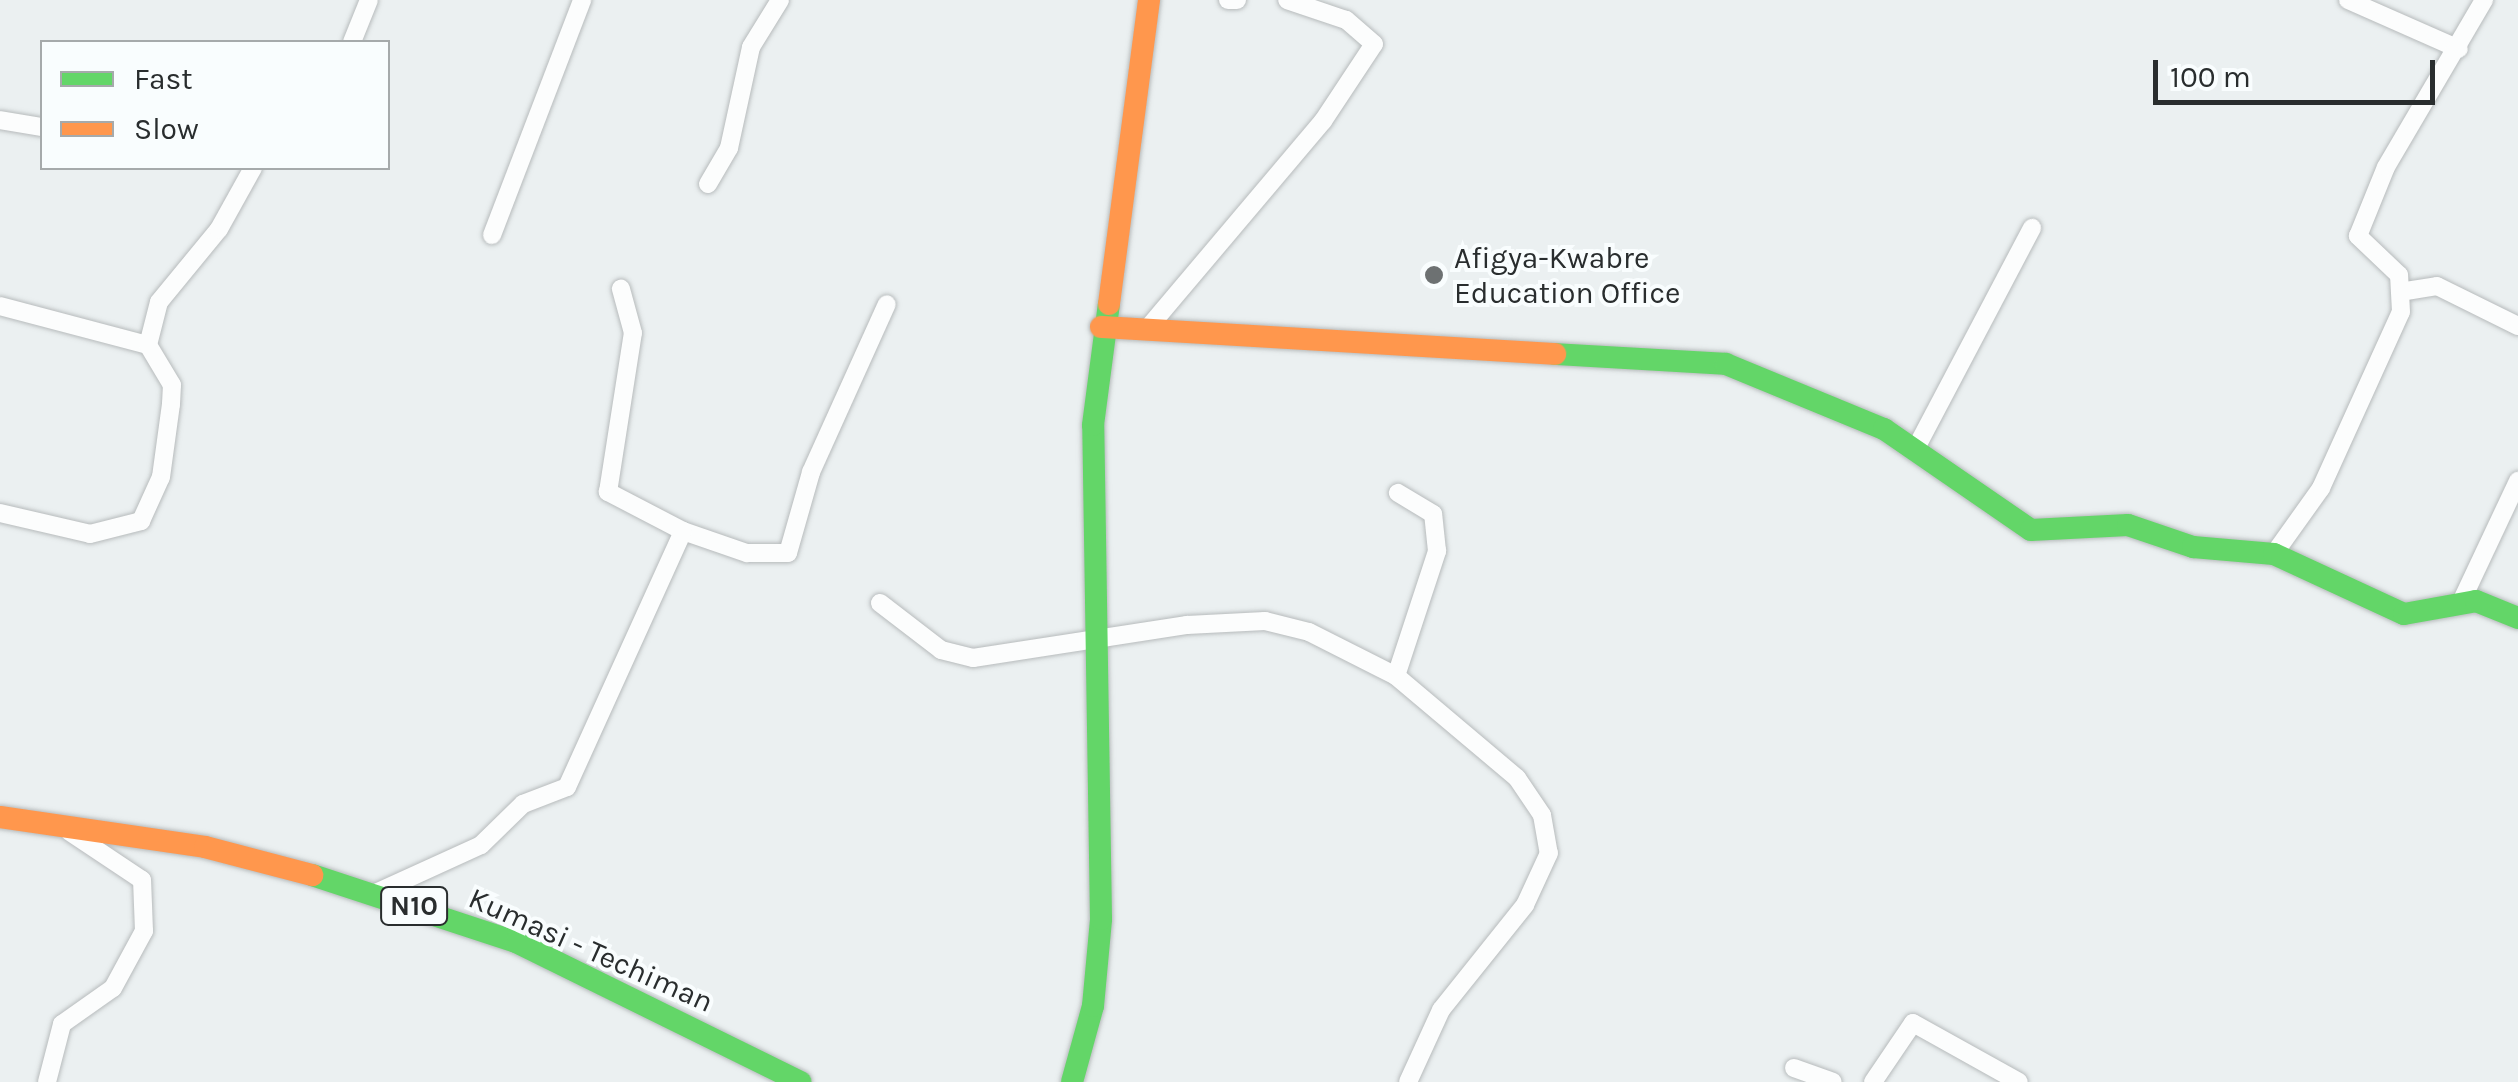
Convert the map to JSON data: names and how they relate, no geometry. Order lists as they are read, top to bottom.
{
  "streets": {
    "main road": ["N10", "Kumasi - Techiman"]
  },
  "places": ["Afigya-Kwabre Education Office"],
  "legend": ["Fast", "Slow"],
  "scale_bar": "100 m"
}
